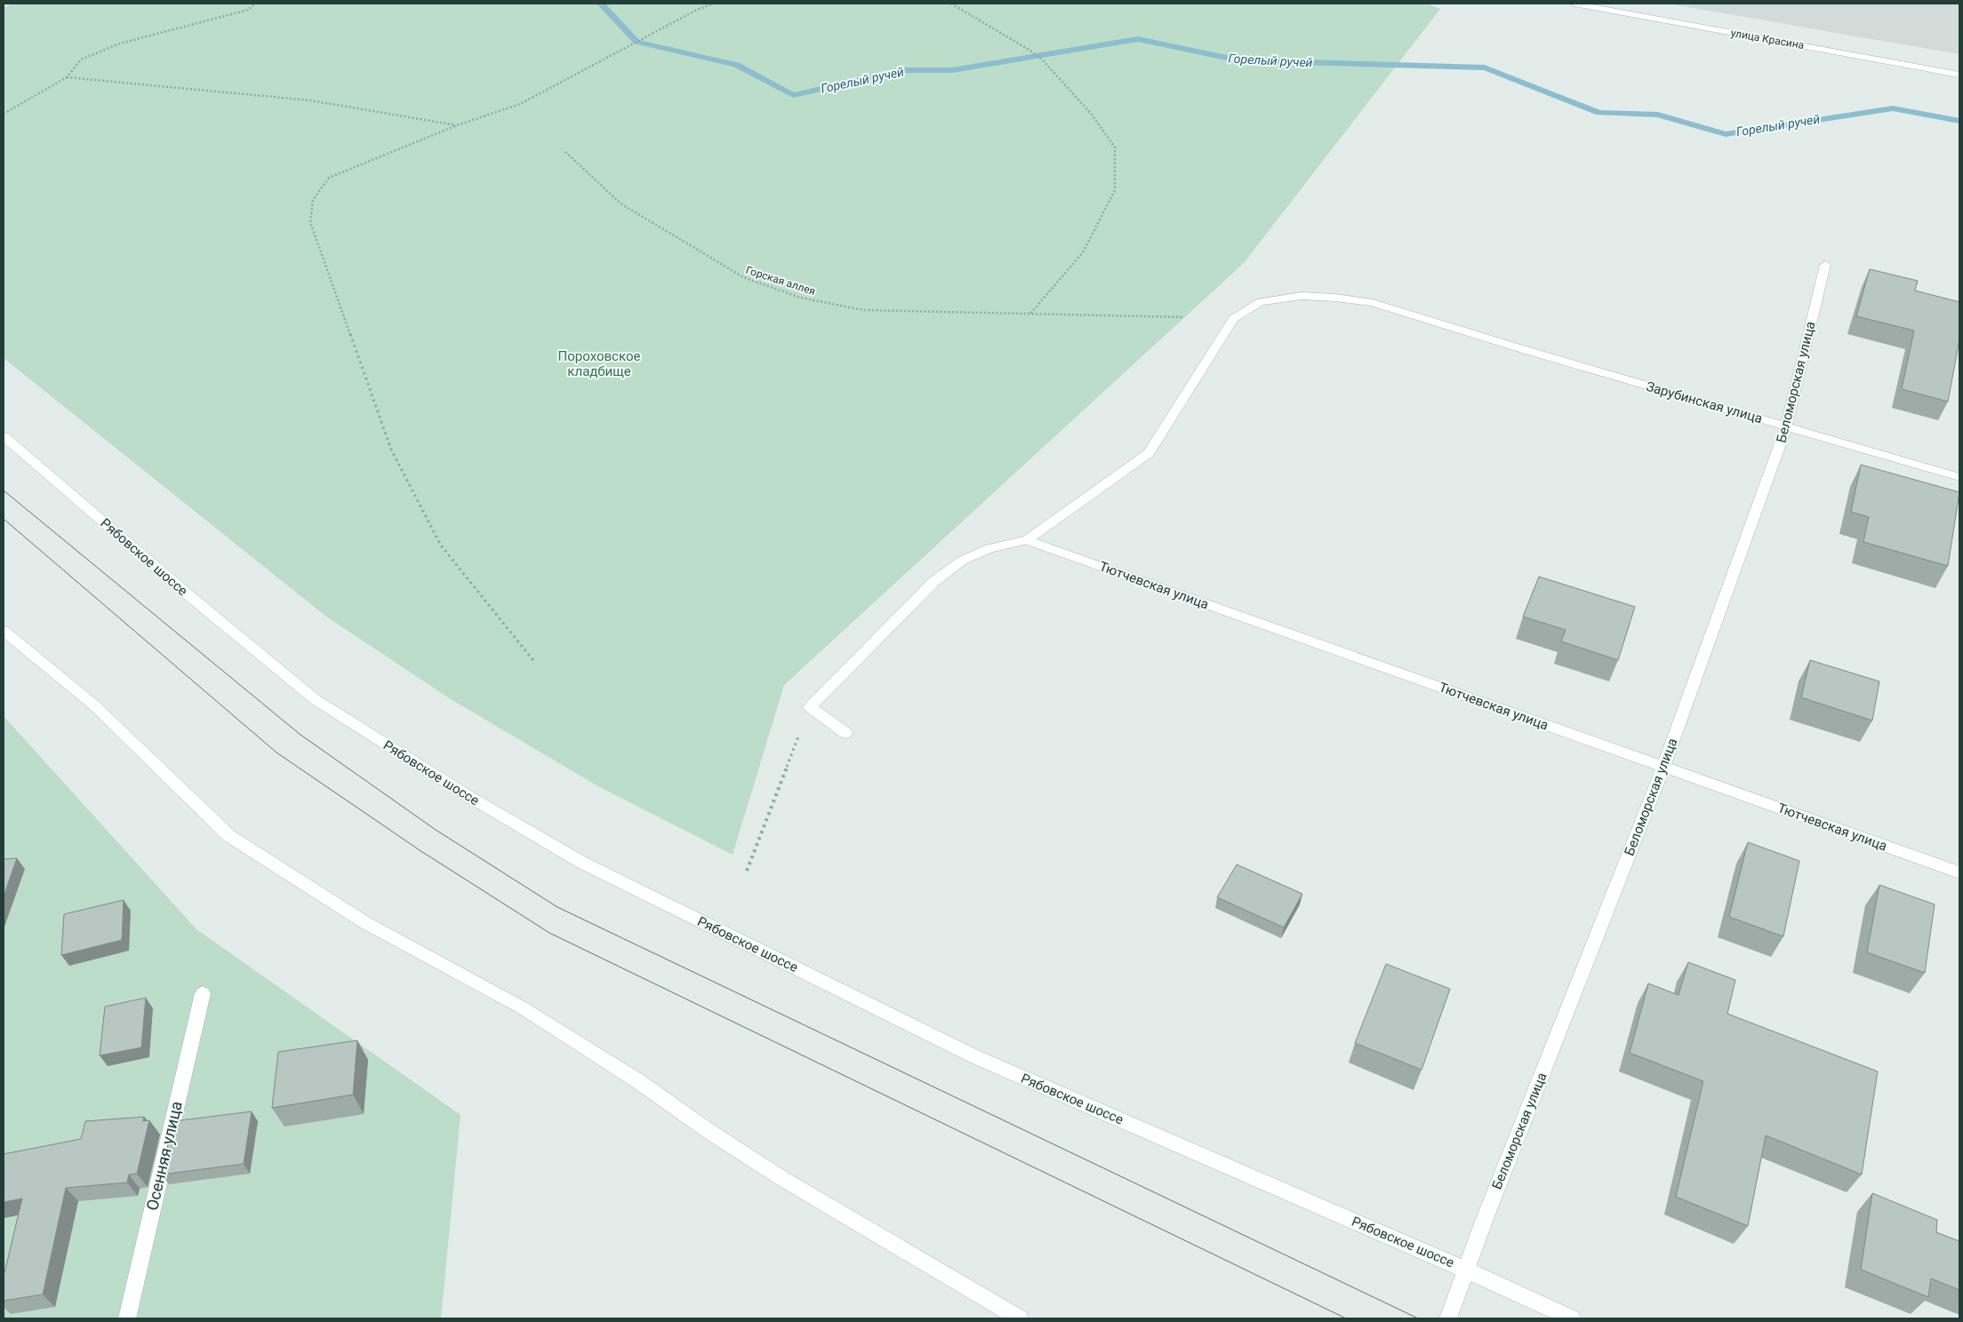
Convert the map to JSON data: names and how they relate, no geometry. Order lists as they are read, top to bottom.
{
  "streets": {
    "street": [
      "улица Красина",
      "Беломорская улица",
      "Зарубинская улица",
      "Рябовское шоссе",
      "Тютчевская улица",
      "Осенняя улица"
    ],
    "path": ["Горская аллея"]
  },
  "crossings": [
    ["Беломорская улица", "Зарубинская улица"],
    ["Беломорская улица", "Рябовское шоссе"],
    ["Беломорская улица", "Тютчевская улица"],
    ["Зарубинская улица", "Тютчевская улица"]
  ],
  "water": ["Горелый ручей"],
  "parks": ["Пороховское кладбище"]
}
